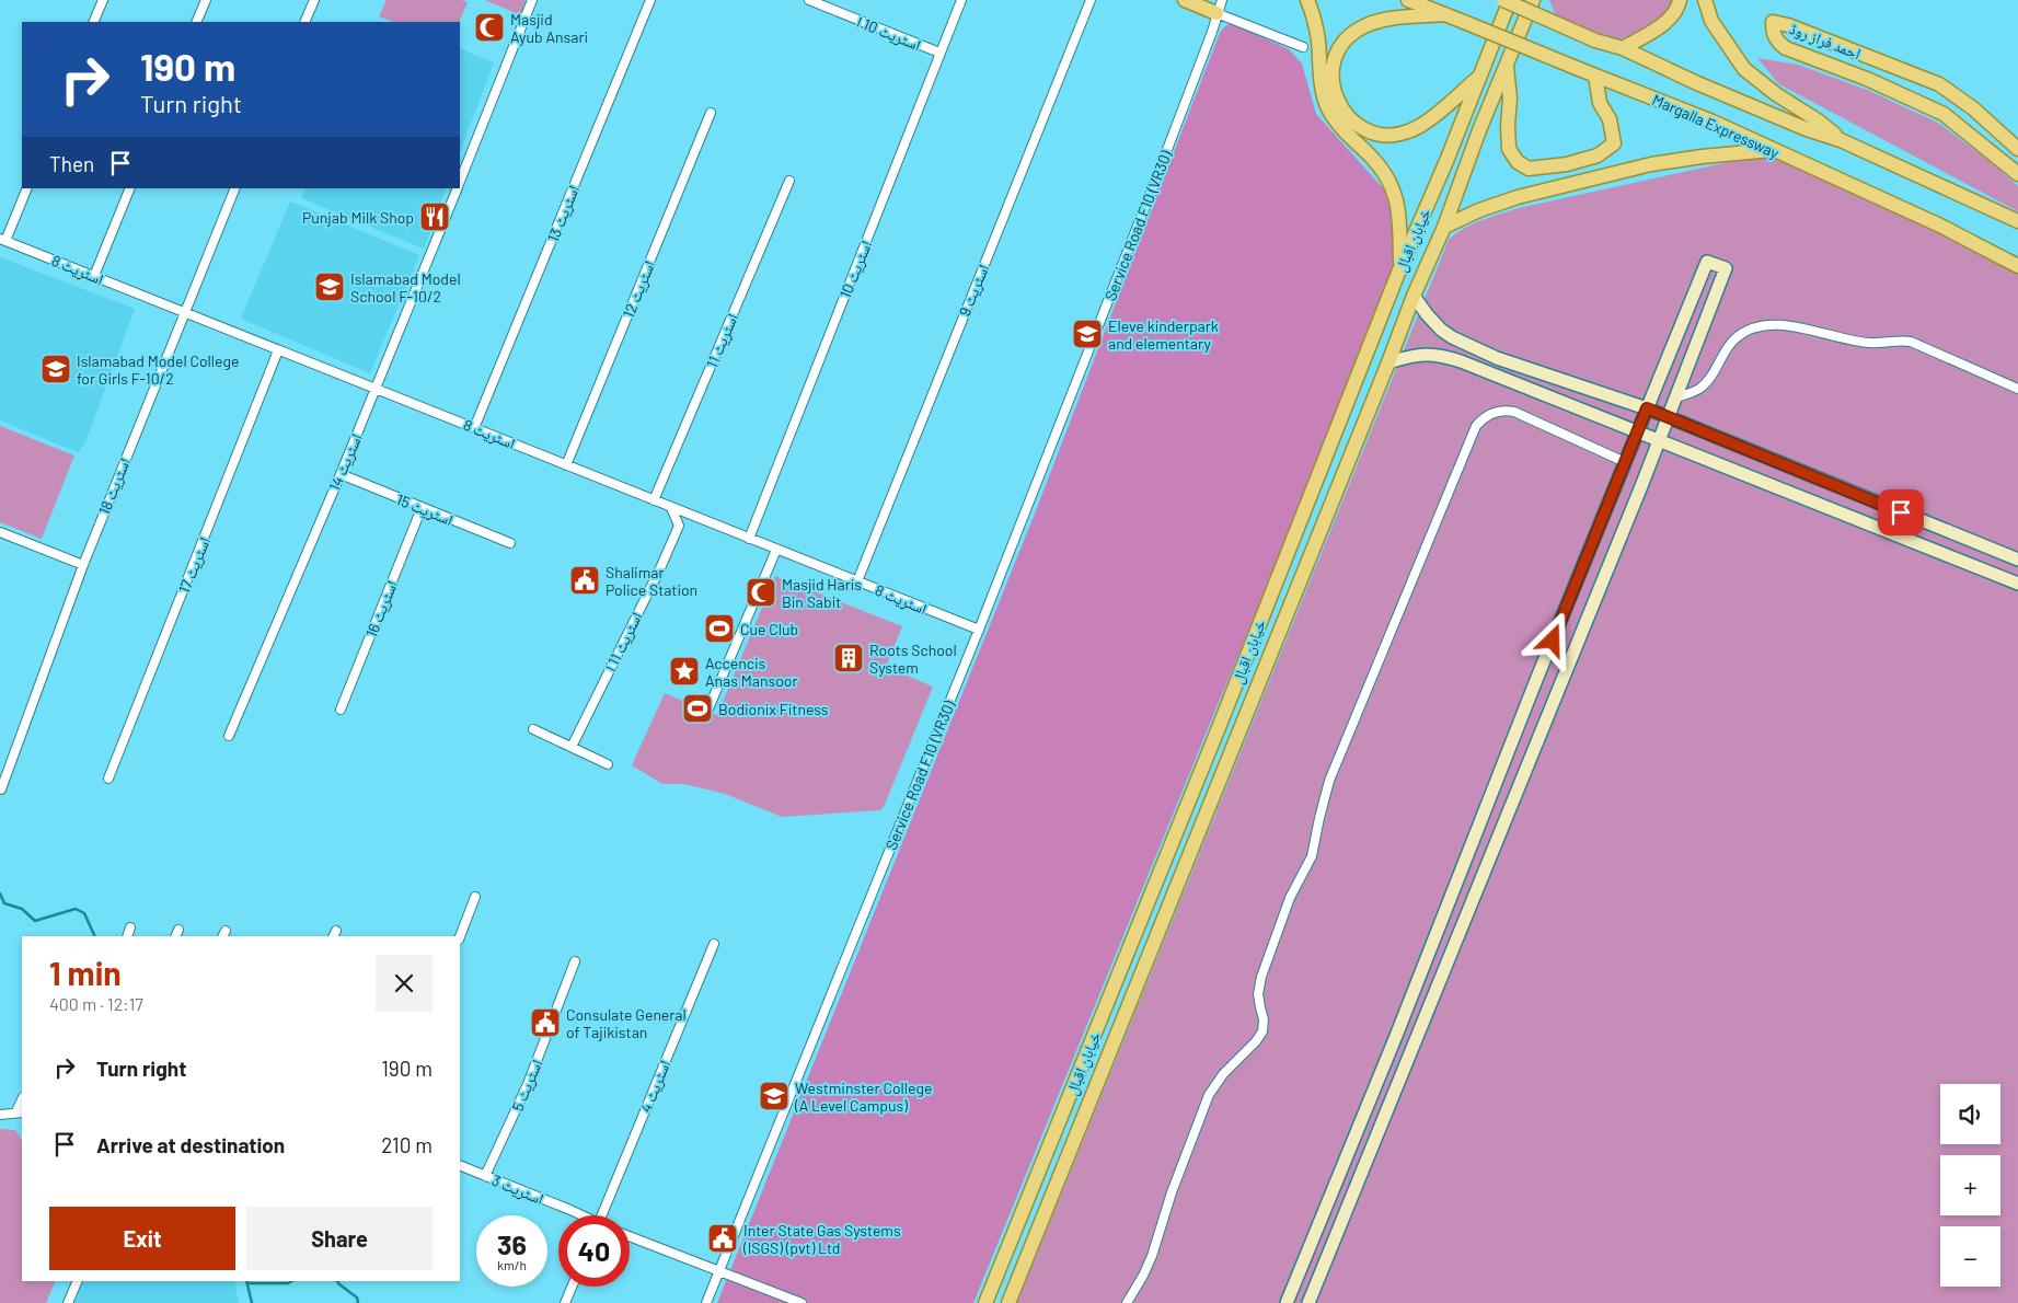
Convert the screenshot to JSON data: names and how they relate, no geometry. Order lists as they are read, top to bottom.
{
  "streets": {
    "main road": ["احمد فراز روڈ", "Margalla Expressway", "خیابان اقبال"],
    "street": [
      "اسٹریٹ 10 ا",
      "اسٹریٹ 13",
      "Service Road F10 (VR30)",
      "اسٹریٹ 8",
      "اسٹریٹ 10",
      "اسٹریٹ 12",
      "اسٹریٹ 9",
      "اسٹریٹ 11",
      "اسٹریٹ 14",
      "اسٹریٹ 18",
      "اسٹریٹ 15",
      "اسٹریٹ 17",
      "اسٹریٹ 16",
      "اسٹریٹ 11 ا",
      "اسٹریٹ 5",
      "اسٹریٹ 4",
      "اسٹریٹ 3"
    ]
  },
  "crossings": [
    ["اسٹریٹ 10 ا", "اسٹریٹ 10"],
    ["اسٹریٹ 13", "اسٹریٹ 8"],
    ["Service Road F10 (VR30)", "اسٹریٹ 8"],
    ["اسٹریٹ 8", "اسٹریٹ 10"],
    ["اسٹریٹ 8", "اسٹریٹ 12"],
    ["اسٹریٹ 8", "اسٹریٹ 9"],
    ["اسٹریٹ 8", "اسٹریٹ 11"],
    ["اسٹریٹ 8", "اسٹریٹ 14"],
    ["اسٹریٹ 8", "اسٹریٹ 18"],
    ["اسٹریٹ 8", "اسٹریٹ 17"],
    ["اسٹریٹ 8", "اسٹریٹ 11 ا"],
    ["اسٹریٹ 14", "اسٹریٹ 15"],
    ["اسٹریٹ 15", "اسٹریٹ 16"],
    ["اسٹریٹ 5", "اسٹریٹ 3"]
  ],
  "places": {
    "mosque": ["Masjid Ayub Ansari", "Masjid Haris Bin Sabit"],
    "restaurant": ["Punjab Milk Shop"],
    "school or university": [
      "Islamabad Model School F-10/2",
      "Eleve kinderpark and elementary",
      "Islamabad Model College for Girls F-10/2",
      "Westminster College (A Level Campus)"
    ],
    "public building": ["Shalimar Police Station", "Consulate General of Tajikistan", "Inter State Gas Systems (ISGS) (pvt) Ltd"],
    "sports": ["Cue Club", "Bodionix Fitness"],
    "building": ["Roots School System"],
    "place": ["Accencis Anas Mansoor"]
  },
  "page": {
    "turn": ["190 m", "Turn right"],
    "then": "Then",
    "heading": ["1 min", "400 m · 12:17"],
    "list": [
      {
        "name": "Turn right",
        "value": "190 m"
      },
      {
        "name": "Arrive at destination",
        "value": "210 m"
      }
    ],
    "map_buttons": ["+", "−"],
    "buttons": ["Exit", "Share"],
    "speed": "36 km/h",
    "limit": "40"
  }
}
